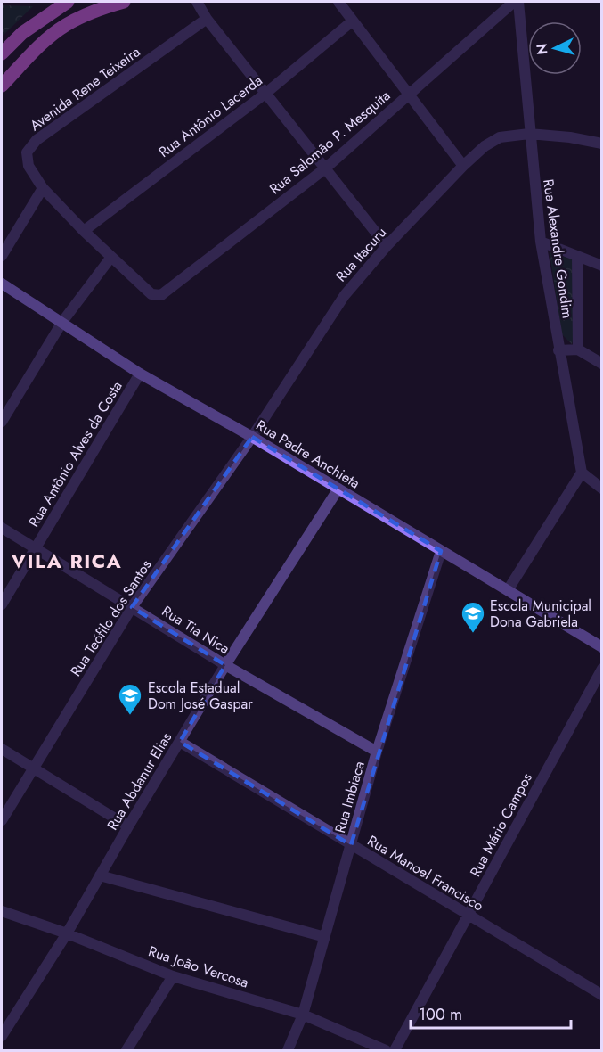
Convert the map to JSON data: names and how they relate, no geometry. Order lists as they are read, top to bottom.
{
  "streets": {
    "main road": ["Rua Padre Anchieta"],
    "street": [
      "Avenida Rene Teixeira",
      "Rua Antônio Lacerda",
      "Rua Salomão P. Mesquita",
      "Rua Alexandre Gondim",
      "Rua Itacuru",
      "Rua Antônio Alves da Costa",
      "Rua Teófilo dos Santos",
      "Rua Tia Nica",
      "Rua Abdanur Elias",
      "Rua Imbiaca",
      "Rua Mário Campos",
      "Rua Manoel Francisco",
      "Rua João Vercosa"
    ]
  },
  "crossings": [
    ["Rua Salomão P. Mesquita", "Rua Alexandre Gondim"],
    ["Rua Alexandre Gondim", "Rua Itacuru"],
    ["Rua Itacuru", "Rua Padre Anchieta"],
    ["Rua Itacuru", "Rua Teófilo dos Santos"],
    ["Rua Antônio Alves da Costa", "Rua Padre Anchieta"],
    ["Rua Antônio Alves da Costa", "Rua Tia Nica"],
    ["Rua Padre Anchieta", "Rua Teófilo dos Santos"],
    ["Rua Padre Anchieta", "Rua Abdanur Elias"],
    ["Rua Padre Anchieta", "Rua Imbiaca"],
    ["Rua Teófilo dos Santos", "Rua Tia Nica"],
    ["Rua Tia Nica", "Rua Abdanur Elias"],
    ["Rua Tia Nica", "Rua Imbiaca"],
    ["Rua Abdanur Elias", "Rua Manoel Francisco"],
    ["Rua Abdanur Elias", "Rua João Vercosa"],
    ["Rua Imbiaca", "Rua Manoel Francisco"],
    ["Rua Imbiaca", "Rua João Vercosa"],
    ["Rua Mário Campos", "Rua Manoel Francisco"]
  ],
  "districts": ["VILA RICA"],
  "places": {
    "school or university": ["Escola Municipal Dona Gabriela", "Escola Estadual Dom José Gaspar"]
  },
  "scale_bar": "100 m",
  "north": "left"
}
